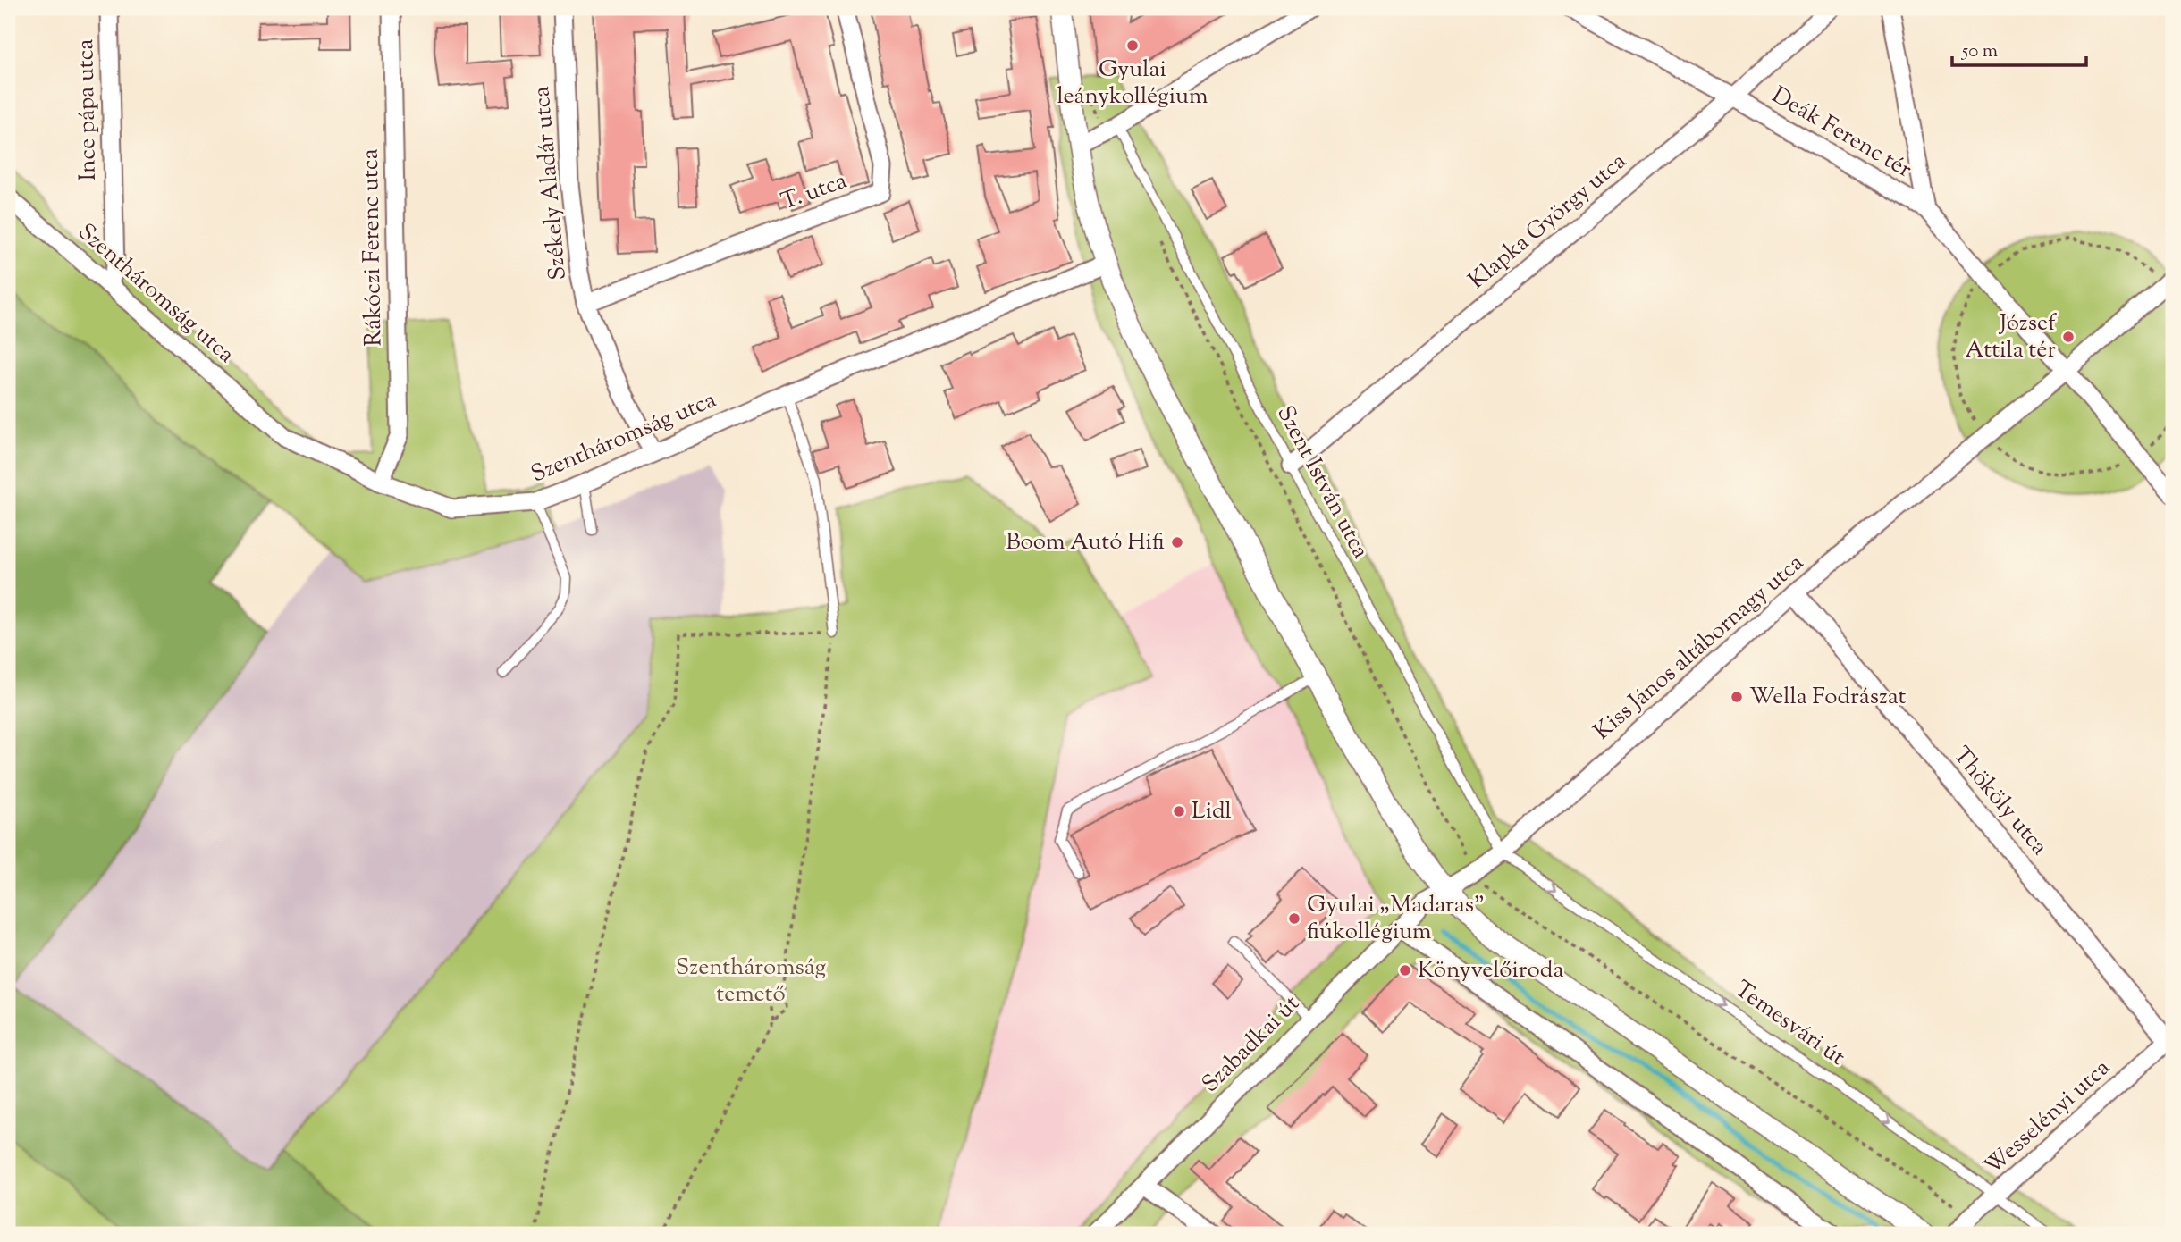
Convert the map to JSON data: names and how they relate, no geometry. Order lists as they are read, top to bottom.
{
  "streets": {
    "street": [
      "Ince pápa utca",
      "Deák Ferenc tér",
      "Székely Aladár utca",
      "T. utca",
      "Klapka György utca",
      "Rákóczi Ferenc utca",
      "Szentháromság utca",
      "Kiss János altábornagy utca",
      "Thököly utca",
      "Szabadkai út",
      "Wesselényi utca"
    ],
    "lane": ["Szent István utca", "Temesvári út"]
  },
  "crossings": [
    ["Ince pápa utca", "Szentháromság utca"],
    ["Deák Ferenc tér", "Klapka György utca"],
    ["Deák Ferenc tér", "Kiss János altábornagy utca"],
    ["Székely Aladár utca", "T. utca"],
    ["Székely Aladár utca", "Szentháromság utca"],
    ["Klapka György utca", "Szent István utca"],
    ["Rákóczi Ferenc utca", "Szentháromság utca"],
    ["Szent István utca", "Kiss János altábornagy utca"],
    ["Szent István utca", "Temesvári út"],
    ["Kiss János altábornagy utca", "Thököly utca"],
    ["Kiss János altábornagy utca", "Temesvári út"],
    ["Kiss János altábornagy utca", "Szabadkai út"],
    ["Thököly utca", "Wesselényi utca"],
    ["Temesvári út", "Wesselényi utca"]
  ],
  "one_way": ["Temesvári út"],
  "parks": ["Szentháromság temető"],
  "places": [
    "Gyulai leánykollégium",
    "József Attila tér",
    "Boom Autó Hifi",
    "Wella Fodrászat",
    "Lidl",
    "Gyulai „Madaras” fiúkollégium",
    "Könyvelőiroda"
  ],
  "scale_bar": "50 m"
}
